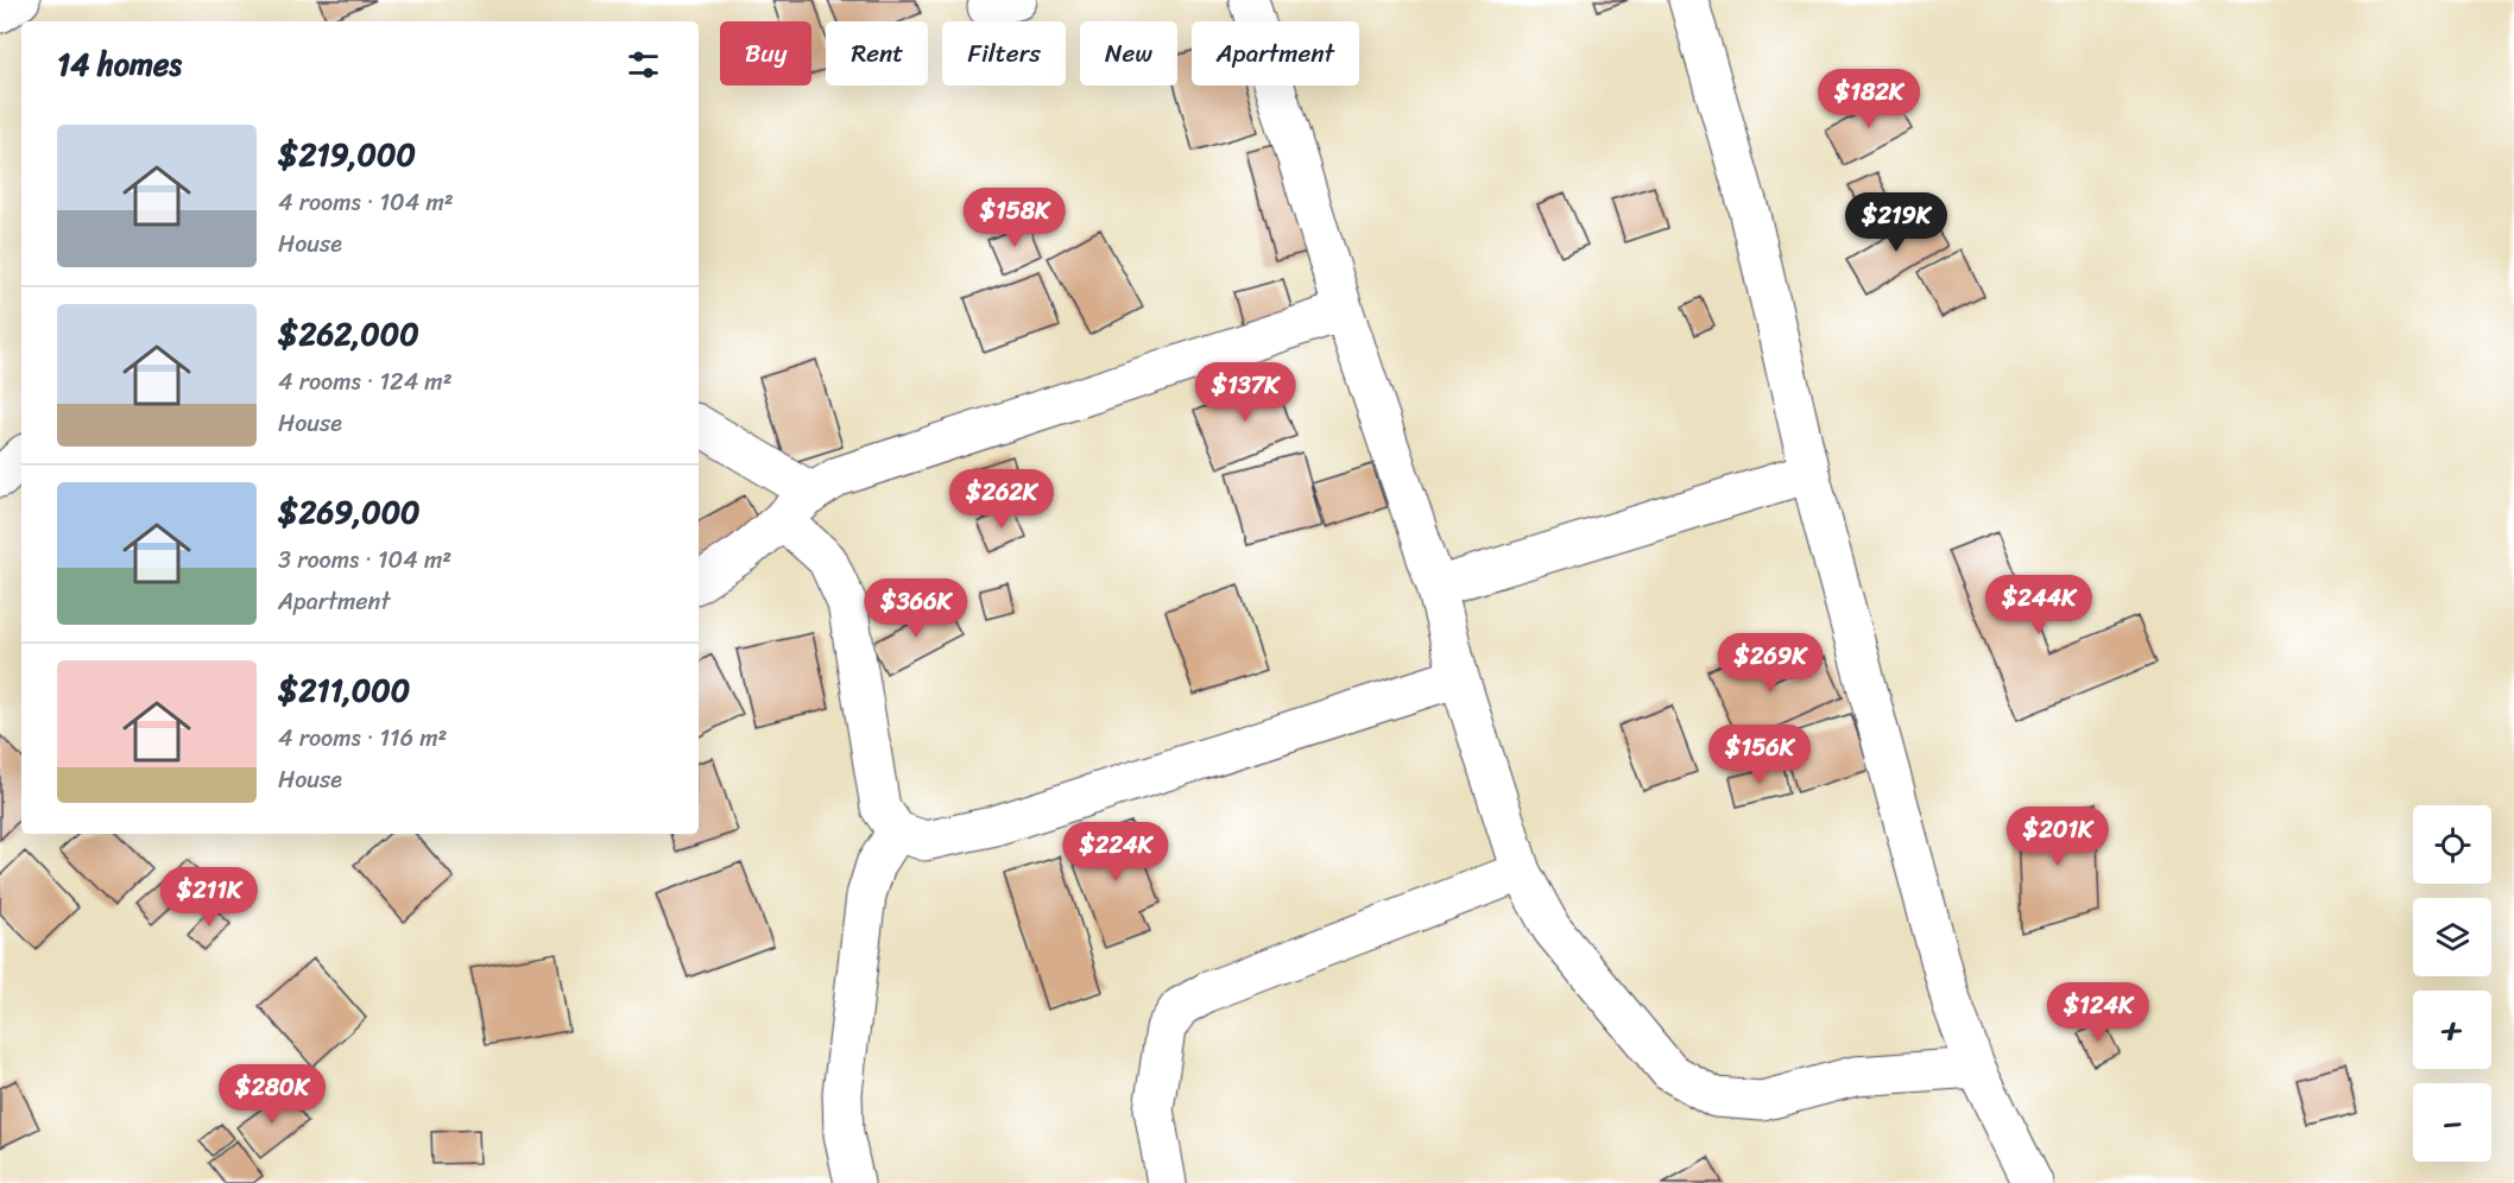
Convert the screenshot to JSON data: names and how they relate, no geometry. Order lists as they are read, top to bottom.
{
  "page": {
    "chip": [
      "Buy",
      "Rent",
      "Filters",
      "New",
      "Apartment"
    ],
    "heading": "14 homes",
    "price": [
      "$182K",
      "$158K",
      "$219K",
      "$137K",
      "$262K",
      "$244K",
      "$366K",
      "$269K",
      "$156K",
      "$201K",
      "$224K",
      "$211K",
      "$124K",
      "$280K"
    ],
    "list": [
      {
        "name": "$219,000",
        "note": "4 rooms · 104 m² · House"
      },
      {
        "name": "$262,000",
        "note": "4 rooms · 124 m² · House"
      },
      {
        "name": "$269,000",
        "note": "3 rooms · 104 m² · Apartment"
      },
      {
        "name": "$211,000",
        "note": "4 rooms · 116 m² · House"
      }
    ],
    "map_buttons": ["+", "−"]
  }
}
